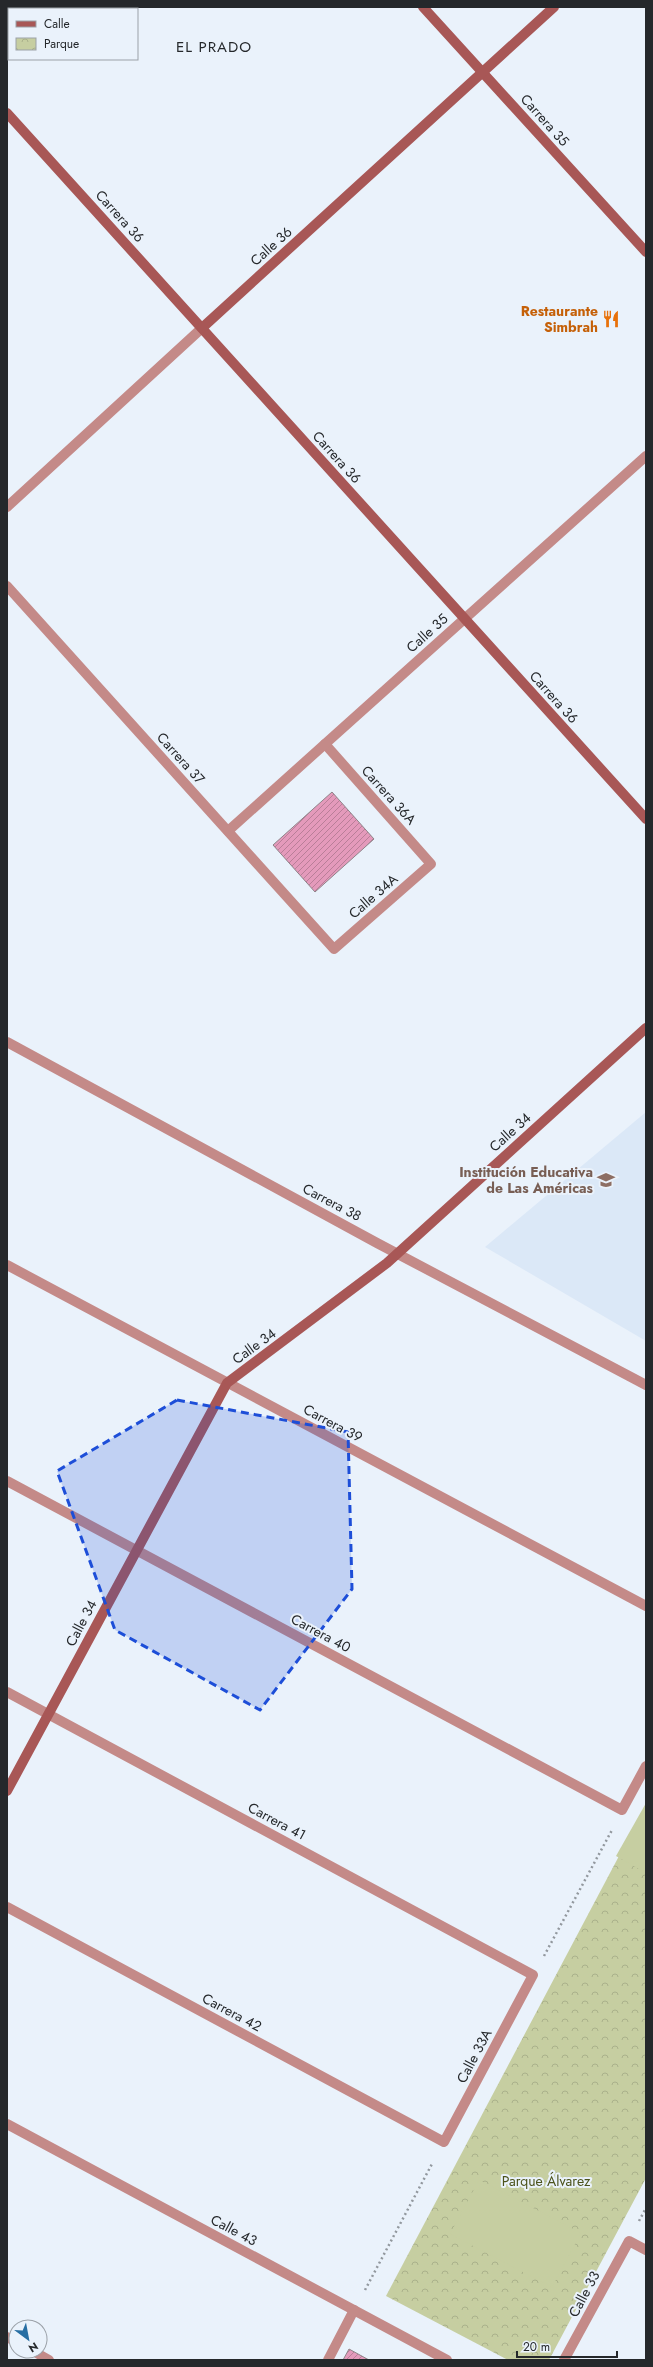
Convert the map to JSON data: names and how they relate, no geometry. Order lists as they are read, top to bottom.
{
  "streets": {
    "street": [
      "Carrera 35",
      "Carrera 36",
      "Calle 36",
      "Calle 35",
      "Carrera 37",
      "Carrera 36A",
      "Calle 34A",
      "Calle 34",
      "Carrera 38",
      "Carrera 39",
      "Carrera 40",
      "Carrera 41",
      "Carrera 42",
      "Calle 33A",
      "Calle 43",
      "Calle 33"
    ]
  },
  "crossings": [
    ["Carrera 35", "Calle 36"],
    ["Carrera 36", "Calle 36"],
    ["Carrera 36", "Calle 35"],
    ["Calle 35", "Carrera 37"],
    ["Calle 35", "Carrera 36A"],
    ["Carrera 37", "Calle 34A"],
    ["Carrera 36A", "Calle 34A"],
    ["Calle 34", "Carrera 38"],
    ["Calle 34", "Carrera 39"],
    ["Calle 34", "Carrera 40"],
    ["Calle 34", "Carrera 41"],
    ["Carrera 41", "Calle 33A"],
    ["Carrera 42", "Calle 33A"]
  ],
  "districts": ["EL PRADO"],
  "parks": ["Parque Álvarez"],
  "places": {
    "restaurant": ["Restaurante Simbrah"],
    "school or university": ["Institución Educativa de Las Américas"]
  },
  "legend": ["Calle", "Parque"],
  "scale_bar": "20 m",
  "north": "bottom right"
}
